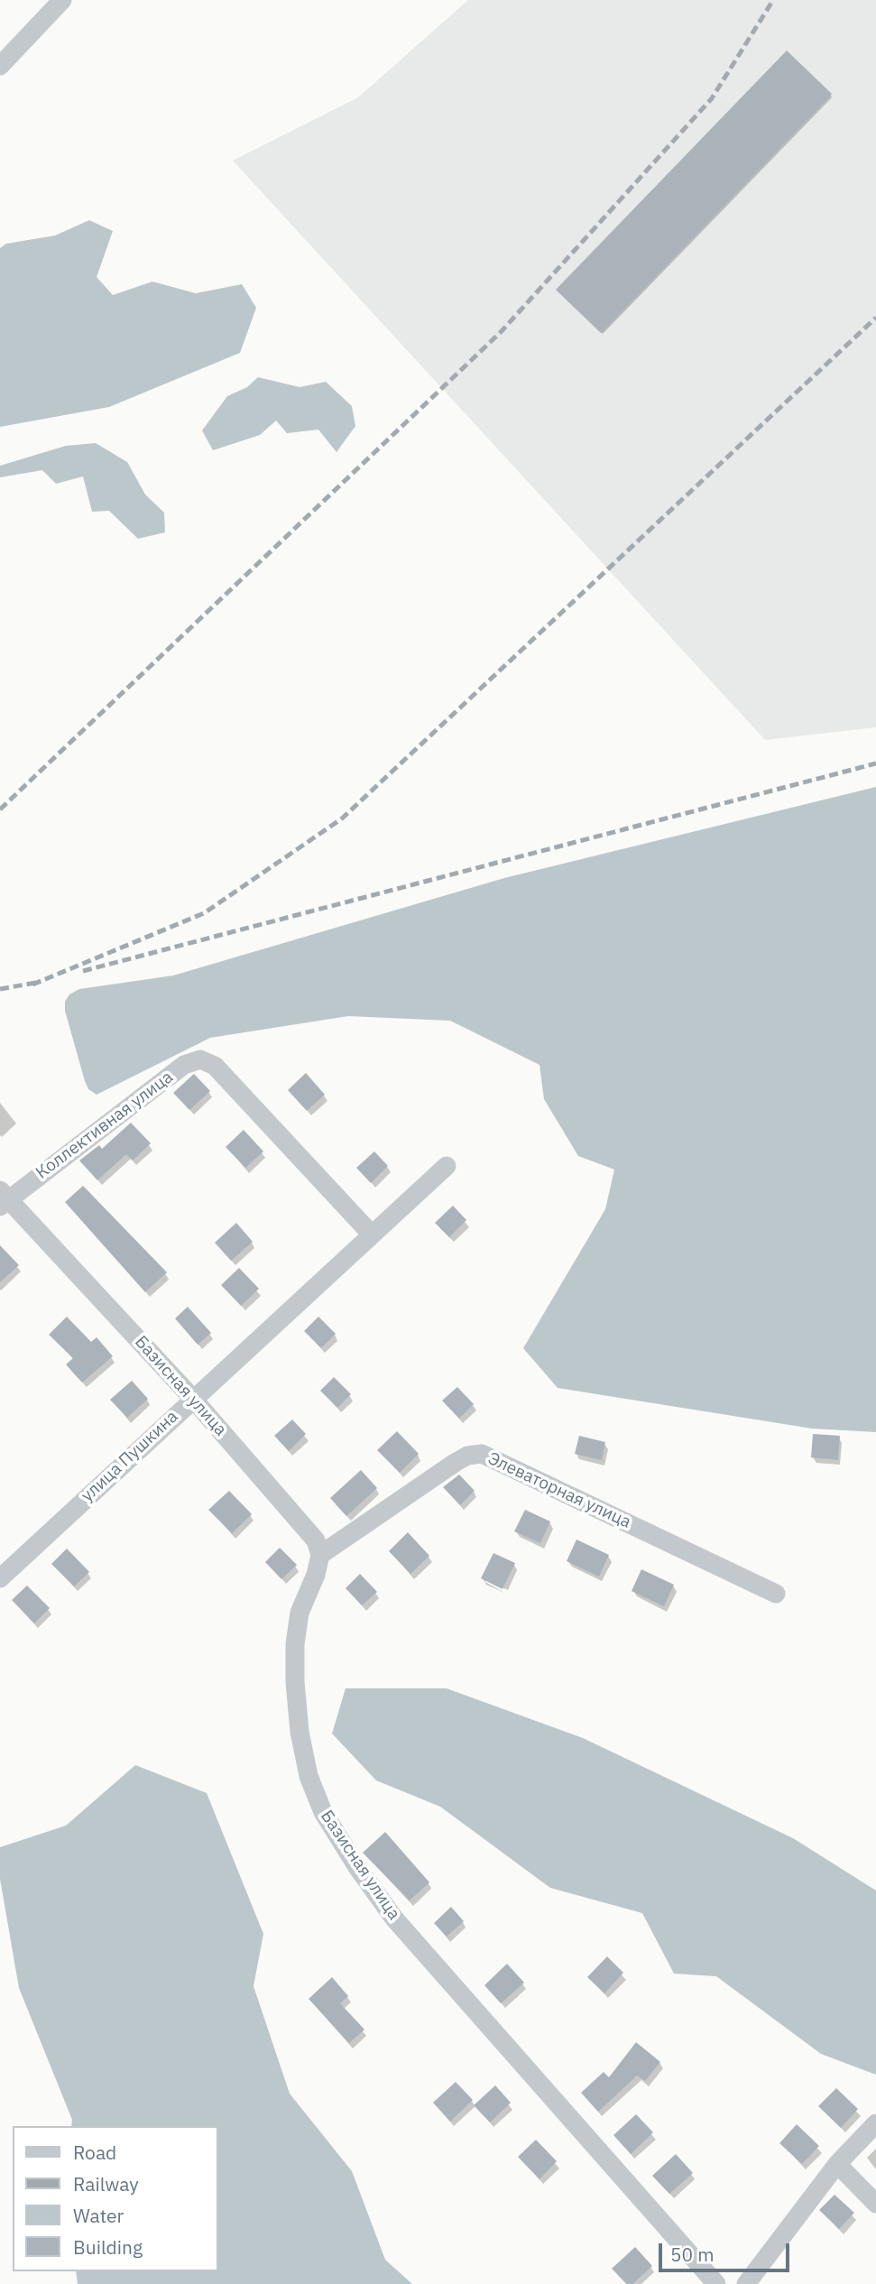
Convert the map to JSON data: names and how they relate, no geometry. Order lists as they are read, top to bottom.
{
  "streets": {
    "street": [
      "Коллективная улица",
      "Базисная улица",
      "улица Пушкина",
      "Элеваторная улица"
    ]
  },
  "crossings": [
    ["Коллективная улица", "Базисная улица"],
    ["Коллективная улица", "улица Пушкина"],
    ["Базисная улица", "улица Пушкина"],
    ["Базисная улица", "Элеваторная улица"]
  ],
  "legend": [
    "Road",
    "Railway",
    "Water",
    "Building"
  ],
  "scale_bar": "50 m"
}
